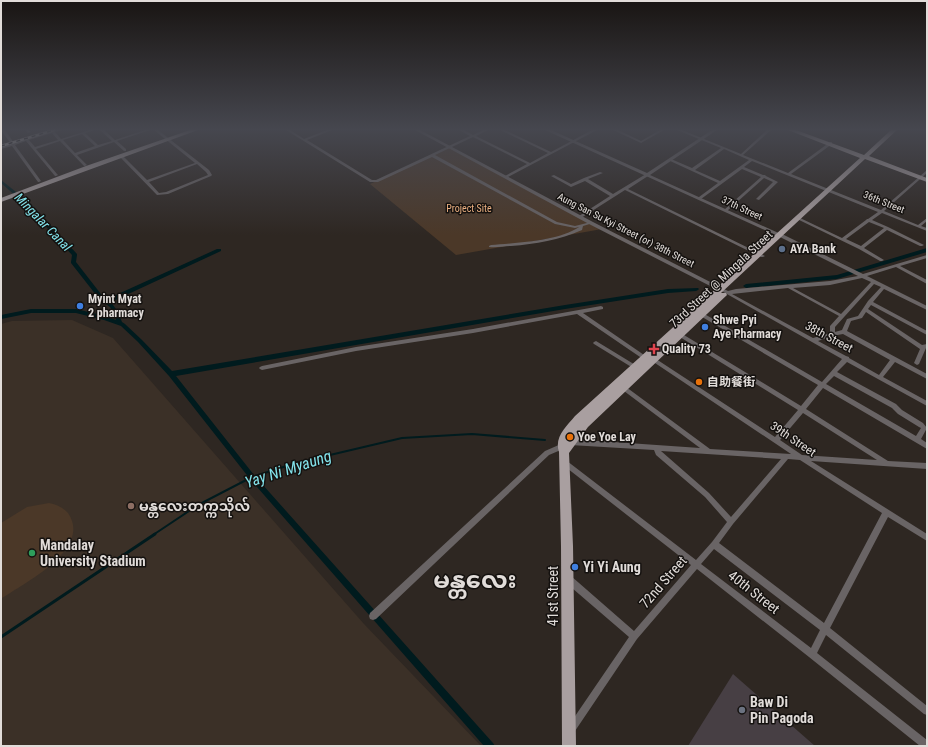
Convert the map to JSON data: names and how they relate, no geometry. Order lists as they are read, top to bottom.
{
  "streets": {
    "main road": ["73rd Street @ Mingala Street", "41st Street"],
    "street": [
      "36th Street",
      "37th Street",
      "Aung San Su Kyi Street (or) 38th Street",
      "38th Street",
      "39th Street",
      "72nd Street",
      "40th Street"
    ]
  },
  "crossings": [
    ["36th Street", "73rd Street @ Mingala Street"],
    ["37th Street", "73rd Street @ Mingala Street"],
    ["Aung San Su Kyi Street (or) 38th Street", "73rd Street @ Mingala Street"],
    ["Aung San Su Kyi Street (or) 38th Street", "38th Street"],
    ["73rd Street @ Mingala Street", "38th Street"],
    ["73rd Street @ Mingala Street", "39th Street"],
    ["73rd Street @ Mingala Street", "40th Street"],
    ["73rd Street @ Mingala Street", "41st Street"],
    ["72nd Street", "40th Street"],
    ["72nd Street", "41st Street"],
    ["40th Street", "41st Street"]
  ],
  "districts": ["မန္တလေး"],
  "water": ["Mingalar Canal", "Yay Ni Myaung"],
  "parks": ["Project Site"],
  "places": {
    "other": [
      "AYA Bank",
      "Myint Myat 2 pharmacy",
      "Shwe Pyi Aye Pharmacy",
      "自助餐街",
      "Yoe Yoe Lay",
      "မန္တလေးတက္ကသိုလ်",
      "Mandalay University Stadium",
      "Yi Yi Aung",
      "Baw Di Pin Pagoda"
    ],
    "health": ["Quality 73"]
  }
}
